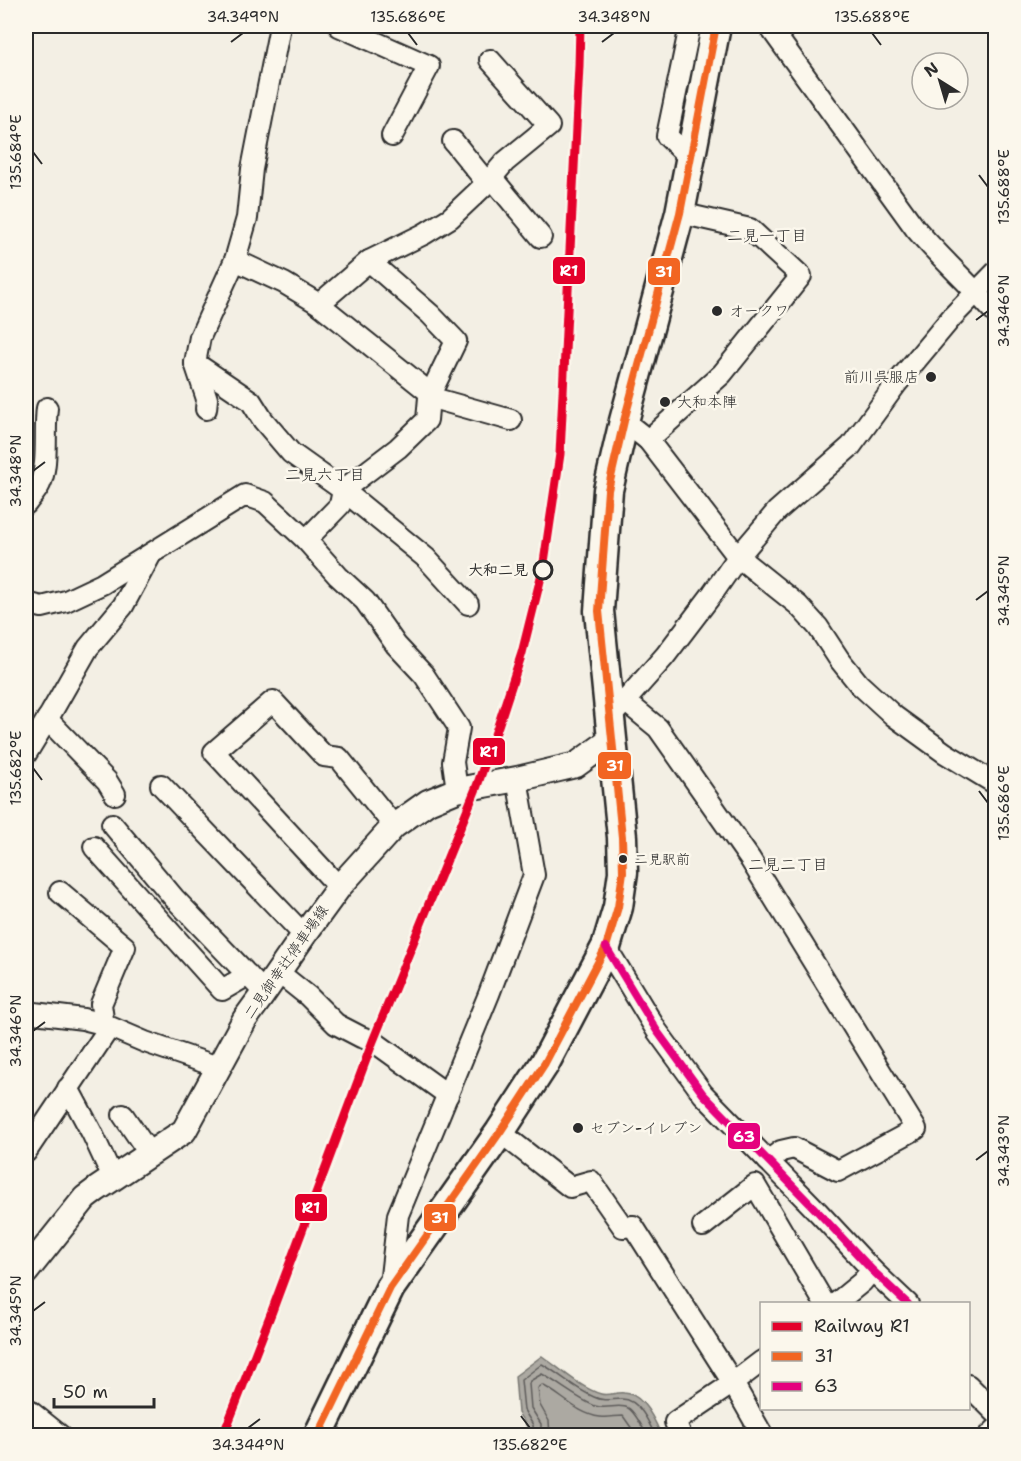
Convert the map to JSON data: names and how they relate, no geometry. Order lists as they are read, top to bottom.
{
  "streets": {
    "main road": ["二見御幸辻停車場線"]
  },
  "districts": ["二見一丁目", "二見六丁目", "二見二丁目"],
  "places": [
    "オークワ",
    "前川呉服店",
    "大和本陣",
    "大和二見",
    "二見駅前",
    "セブン-イレブン"
  ],
  "lines": ["rail line R1", "transit line 31", "transit line 63"],
  "legend": ["Railway R1", "31", "63"],
  "scale_bar": "50 m",
  "north": "top left",
  "coordinates": [
    "34.349°N",
    "135.686°E",
    "34.348°N",
    "135.688°E",
    "135.684°E",
    "34.346°N",
    "34.345°N",
    "135.682°E",
    "34.343°N",
    "34.344°N"
  ]
}
